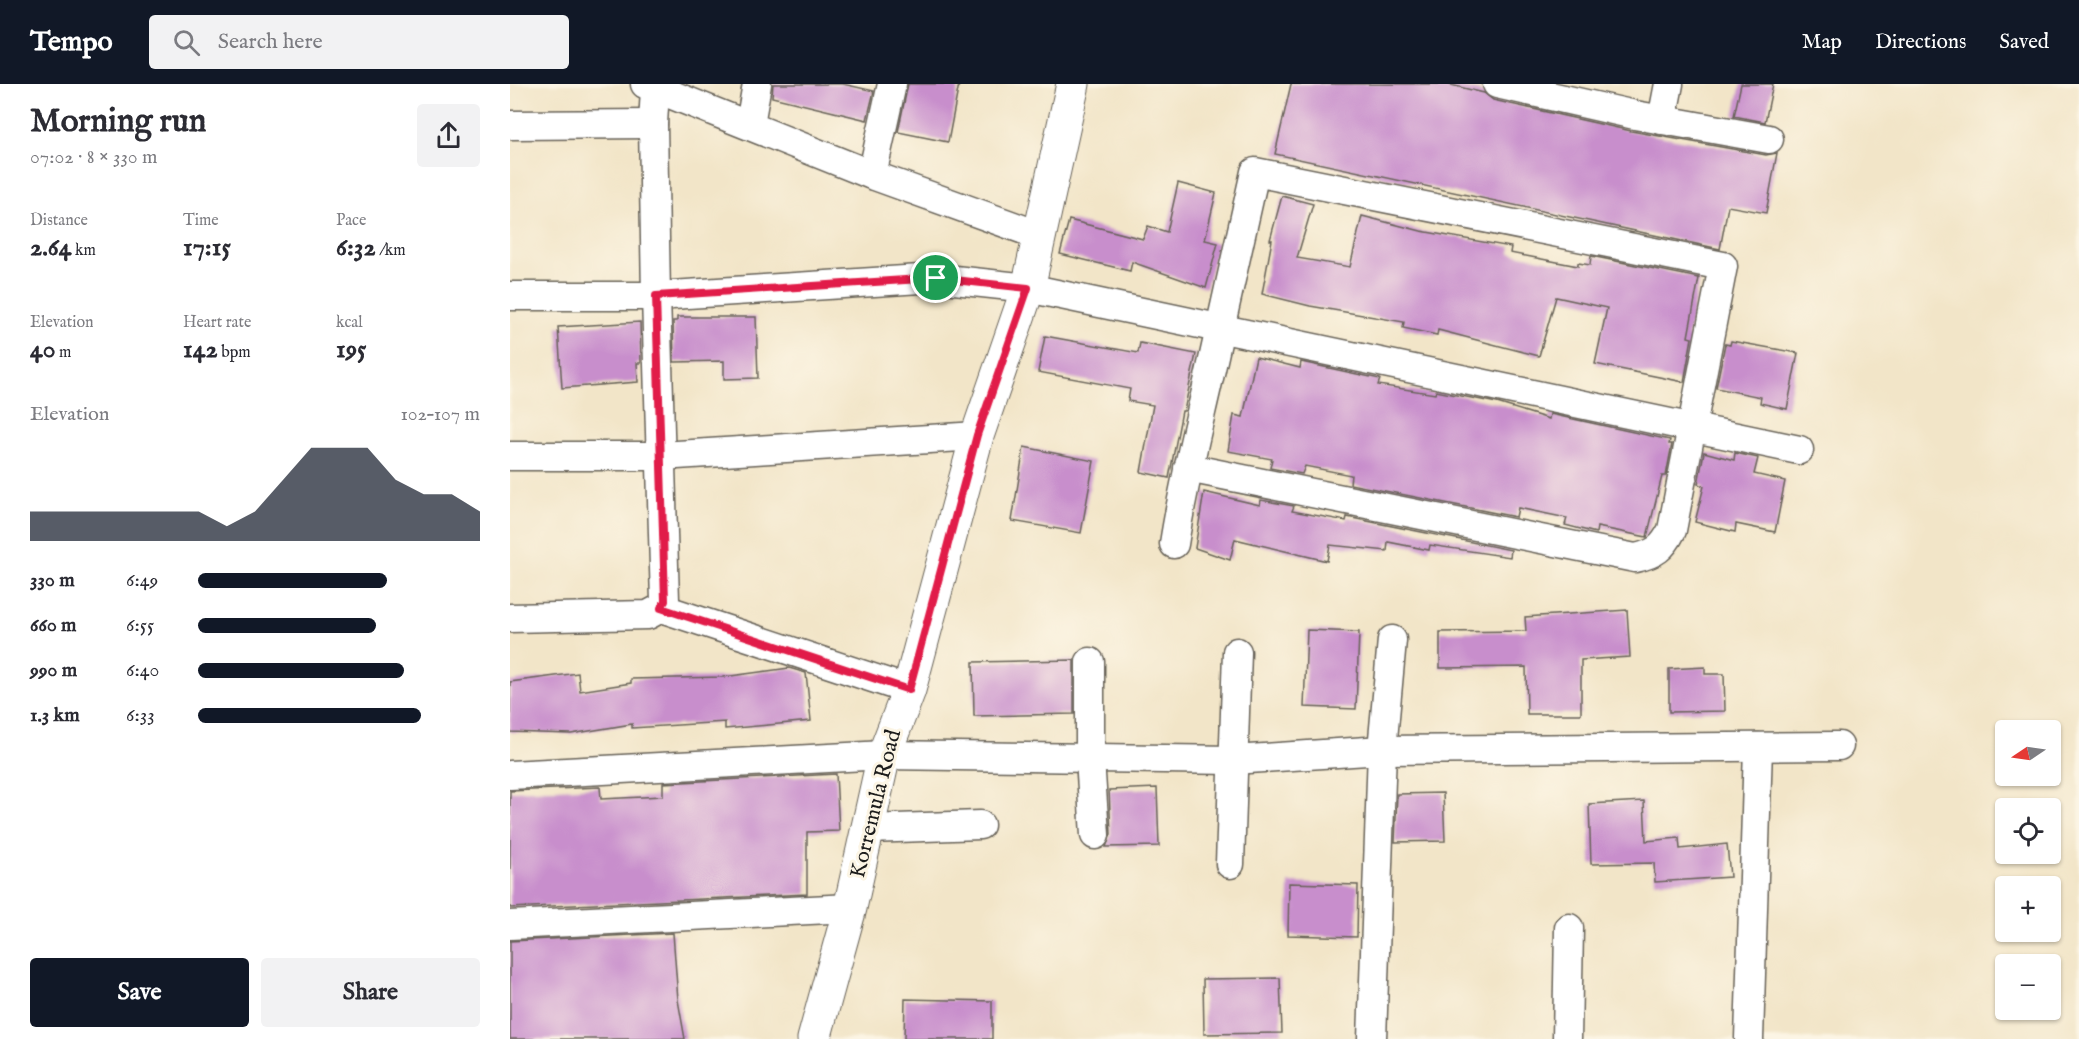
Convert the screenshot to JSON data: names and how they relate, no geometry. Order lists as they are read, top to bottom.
{
  "streets": {
    "street": ["Korremula Road"]
  },
  "north": "left",
  "page": {
    "header": "Tempo",
    "search": "Search here",
    "nav": ["Map", "Directions", "Saved"],
    "heading": ["Morning run", "07:02 · 8 × 330 m"],
    "stats": [
      ["Distance", "2.64 km"],
      ["Time", "17:15"],
      ["Pace", "6:32 /km"],
      ["Elevation", "40 m"],
      ["Heart rate", "142 bpm"],
      ["kcal", "195"]
    ],
    "chart": ["Elevation", "102–107 m"],
    "list": [
      {
        "name": "330 m",
        "note": "6:49"
      },
      {
        "name": "660 m",
        "note": "6:55"
      },
      {
        "name": "990 m",
        "note": "6:40"
      },
      {
        "name": "1.3 km",
        "note": "6:33"
      }
    ],
    "map_buttons": ["+", "−"],
    "buttons": ["Save", "Share"]
  }
}
